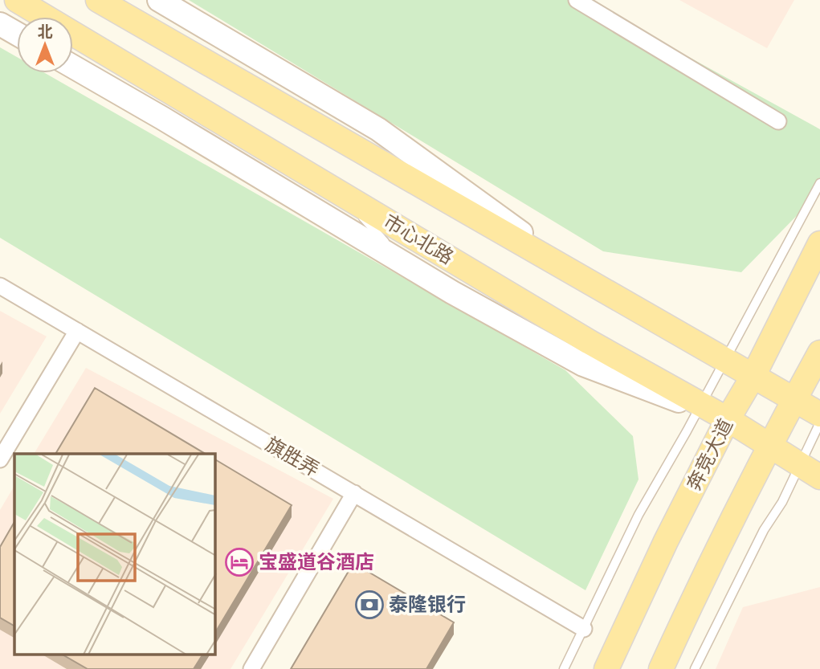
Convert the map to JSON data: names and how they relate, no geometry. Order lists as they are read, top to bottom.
{
  "streets": {
    "main road": ["市心北路", "奔竞大道"],
    "street": ["旗胜弄"]
  },
  "crossings": [
    ["市心北路", "奔竞大道"]
  ],
  "places": {
    "hotel": ["宝盛道谷酒店"],
    "bank": ["泰隆银行"]
  },
  "north": "top"
}
